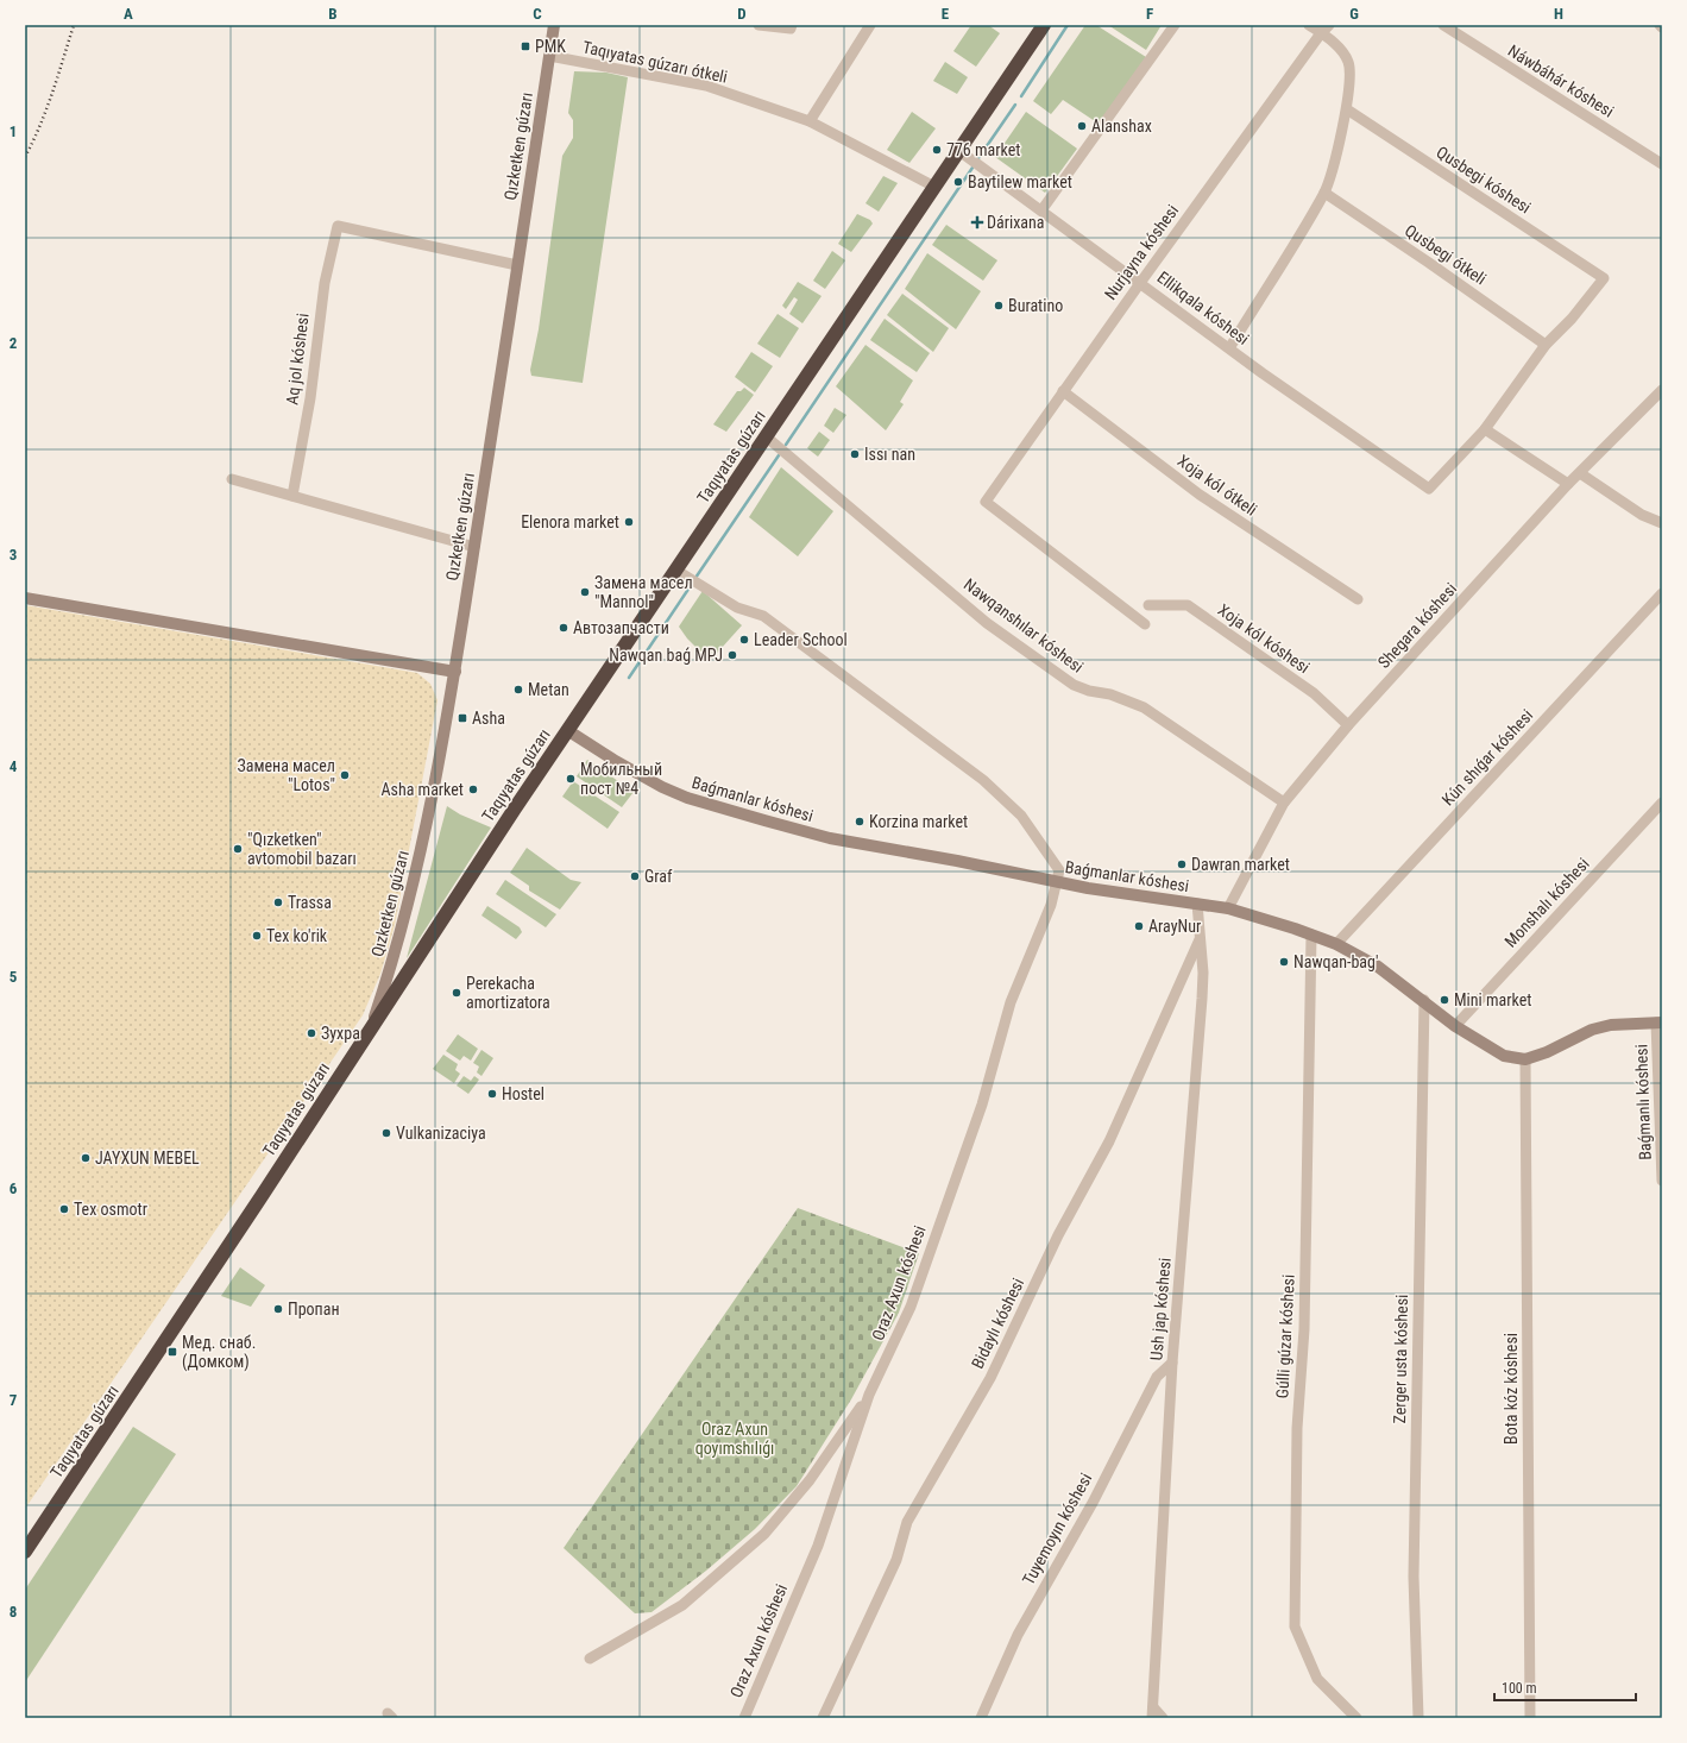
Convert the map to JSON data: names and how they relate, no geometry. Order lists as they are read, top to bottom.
{
  "streets": {
    "highway": ["Taqıyatas gúzarı"],
    "street": [
      "Taqıyatas gúzarı ótkeli",
      "Náwbáhár kóshesi",
      "Qızketken gúzarı",
      "Qusbegi kóshesi",
      "Nurjayna kóshesi",
      "Qusbegi ótkeli",
      "Ellikqala kóshesi",
      "Aq jol kóshesi",
      "Xoja kól ótkeli",
      "Nawqanshılar kóshesi",
      "Shegara kóshesi",
      "Xoja kól kóshesi",
      "Kún shıǵar kóshesi",
      "Baǵmanlar kóshesi",
      "Monshalı kóshesi",
      "Baǵmanlı kóshesi",
      "Oraz Axun kóshesi",
      "Ush jap kóshesi",
      "Bidaylı kóshesi",
      "Gúlli gúzar kóshesi",
      "Zerger usta kóshesi",
      "Bota kóz kóshesi",
      "Tuyemoyın kóshesi"
    ]
  },
  "crossings": [
    ["Taqıyatas gúzarı ótkeli", "Qızketken gúzarı"],
    ["Taqıyatas gúzarı ótkeli", "Taqıyatas gúzarı"],
    ["Qızketken gúzarı", "Aq jol kóshesi"],
    ["Qızketken gúzarı", "Taqıyatas gúzarı"],
    ["Qusbegi kóshesi", "Qusbegi ótkeli"],
    ["Nurjayna kóshesi", "Ellikqala kóshesi"],
    ["Nurjayna kóshesi", "Xoja kól ótkeli"],
    ["Ellikqala kóshesi", "Taqıyatas gúzarı"],
    ["Taqıyatas gúzarı", "Nawqanshılar kóshesi"],
    ["Taqıyatas gúzarı", "Baǵmanlar kóshesi"],
    ["Nawqanshılar kóshesi", "Shegara kóshesi"],
    ["Shegara kóshesi", "Xoja kól kóshesi"],
    ["Shegara kóshesi", "Baǵmanlar kóshesi"],
    ["Kún shıǵar kóshesi", "Baǵmanlar kóshesi"],
    ["Baǵmanlar kóshesi", "Monshalı kóshesi"],
    ["Baǵmanlar kóshesi", "Oraz Axun kóshesi"],
    ["Baǵmanlar kóshesi", "Ush jap kóshesi"],
    ["Baǵmanlar kóshesi", "Gúlli gúzar kóshesi"],
    ["Baǵmanlar kóshesi", "Zerger usta kóshesi"],
    ["Baǵmanlar kóshesi", "Bota kóz kóshesi"],
    ["Ush jap kóshesi", "Bidaylı kóshesi"],
    ["Ush jap kóshesi", "Tuyemoyın kóshesi"]
  ],
  "parks": ["Oraz Axun qoyımshılıǵı"],
  "places": {
    "transit": ["PMK", "Asha", "Мед. снаб. (Домком)"],
    "other": [
      "Alanshax",
      "776 market",
      "Baytilew market",
      "Buratino",
      "Issı nan",
      "Elenora market",
      "Замена масел \"Mannol\"",
      "Автозапчасти",
      "Leader School",
      "Nawqan baǵ MPJ",
      "Metan",
      "Замена масел \"Lotos\"",
      "Мобильный пост №4",
      "Asha market",
      "Korzina market",
      "\"Qızketken\" avtomobil bazarı",
      "Dawran market",
      "Graf",
      "Trassa",
      "ArayNur",
      "Tex ko'rik",
      "Nawqan-bag'",
      "Perekacha amortizatora",
      "Mini market",
      "Зухра",
      "Hostel",
      "Vulkanizaciya",
      "JAYXUN MEBEL",
      "Tex osmotr",
      "Пропан"
    ],
    "health": ["Dárixana"]
  },
  "scale_bar": "100 m",
  "grid": {
    "columns": [
      "A",
      "B",
      "C",
      "D",
      "E",
      "F",
      "G",
      "H"
    ],
    "rows": [
      "1",
      "2",
      "3",
      "4",
      "5",
      "6",
      "7",
      "8"
    ]
  }
}
